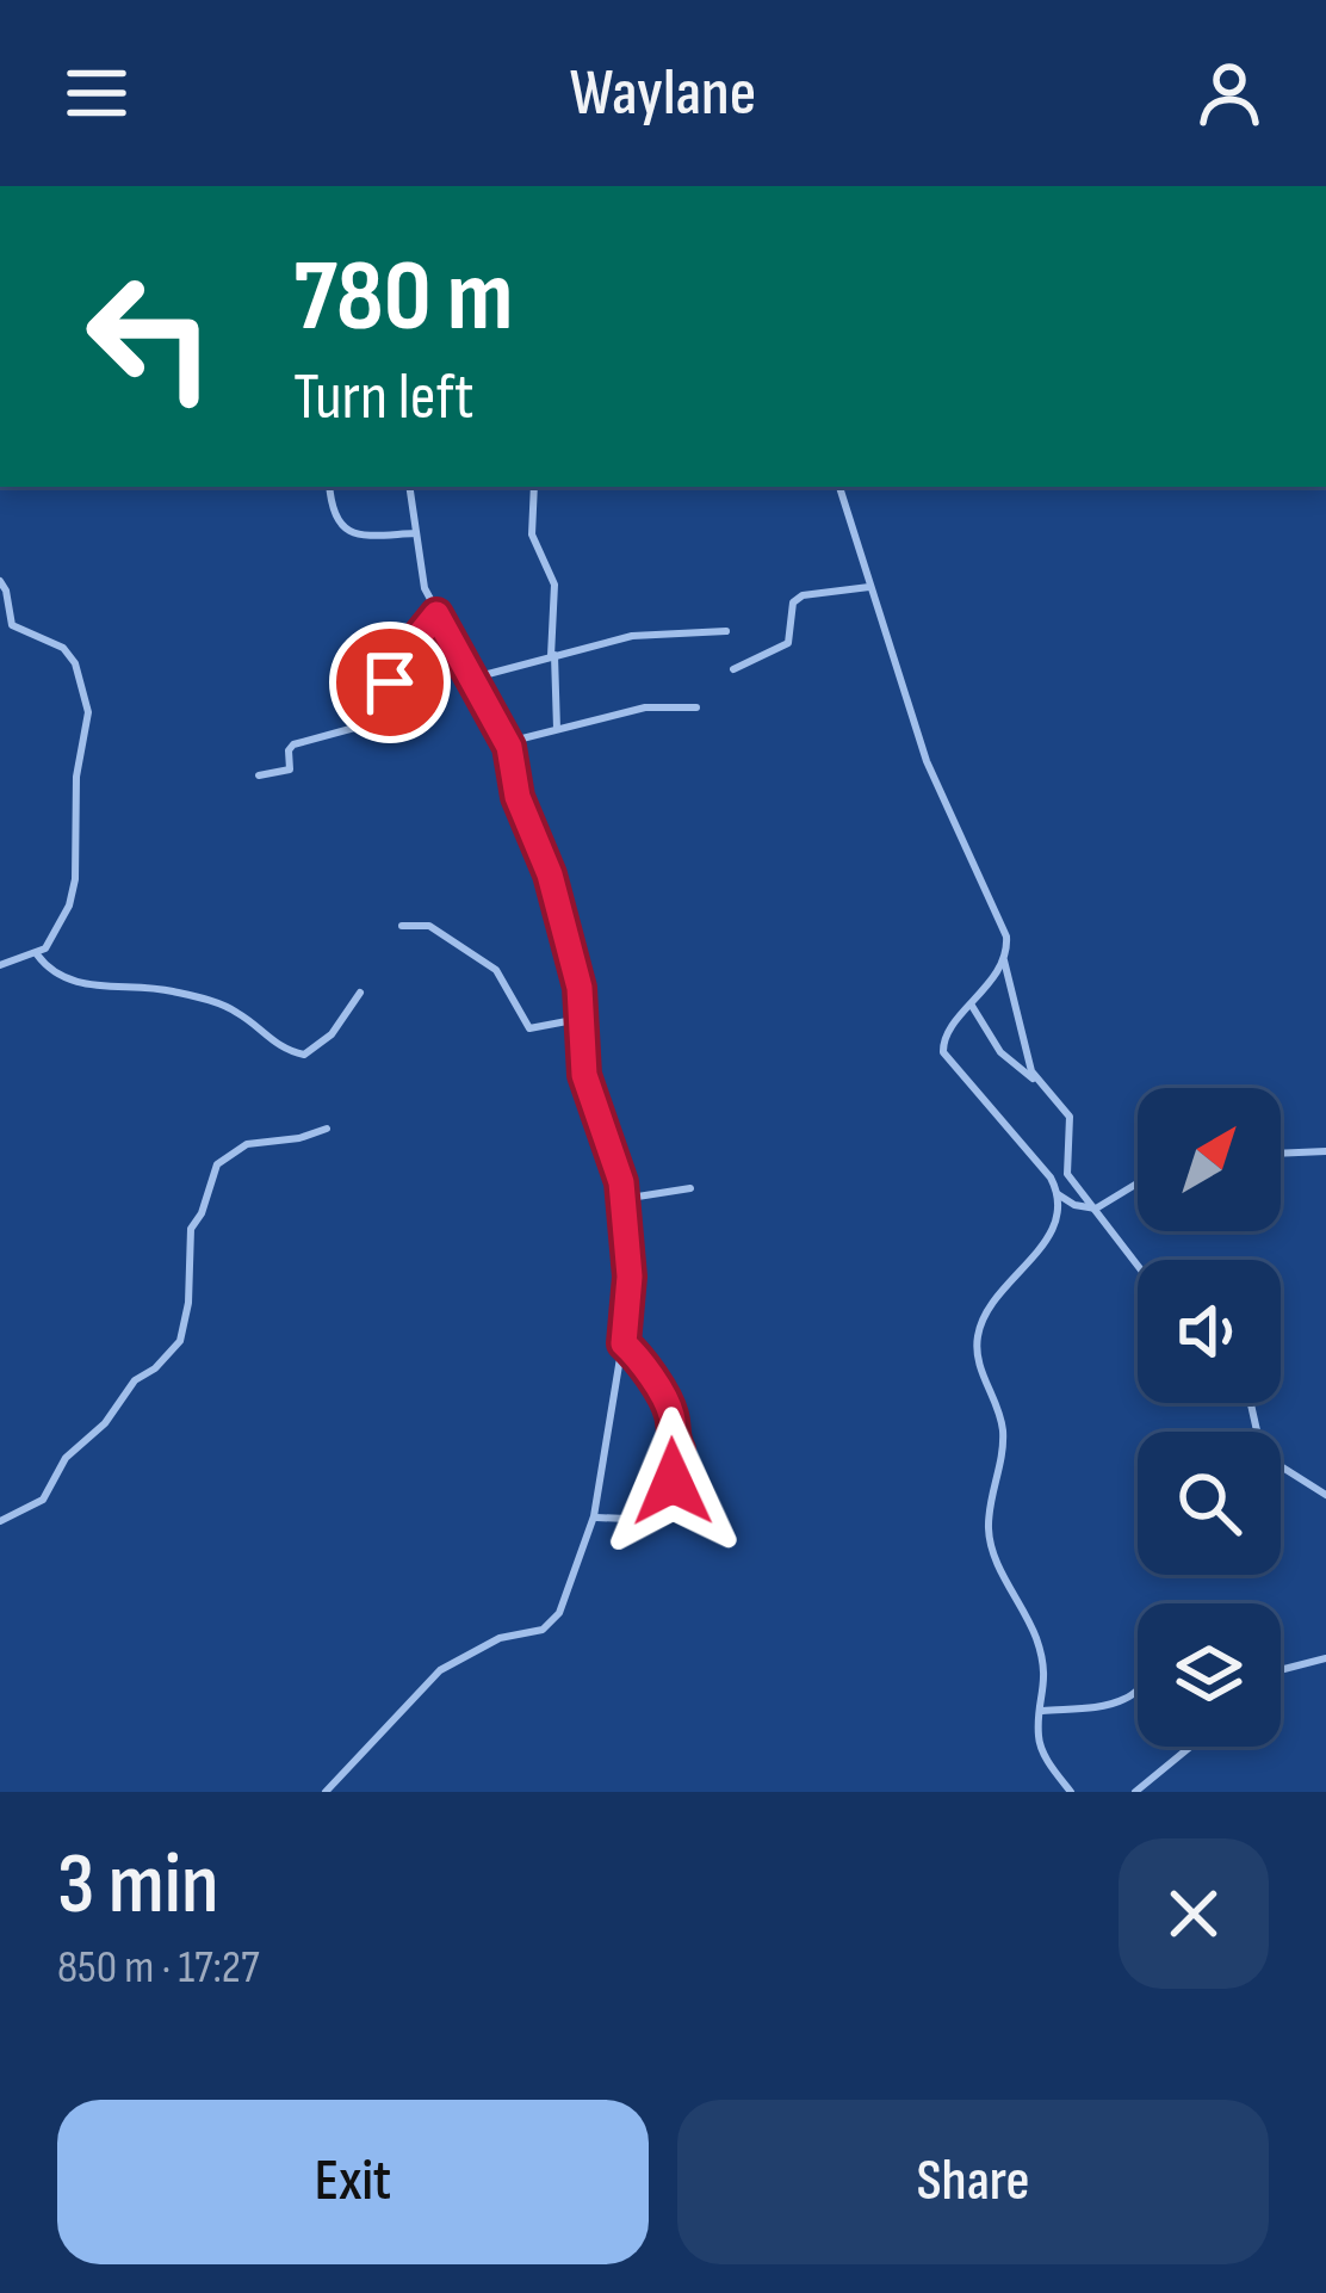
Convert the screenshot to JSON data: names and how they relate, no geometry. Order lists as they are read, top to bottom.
{
  "north": "top right",
  "page": {
    "header": "Waylane",
    "turn": ["780 m", "Turn left"],
    "heading": ["3 min", "850 m · 17:27"],
    "buttons": ["Exit", "Share"]
  }
}
